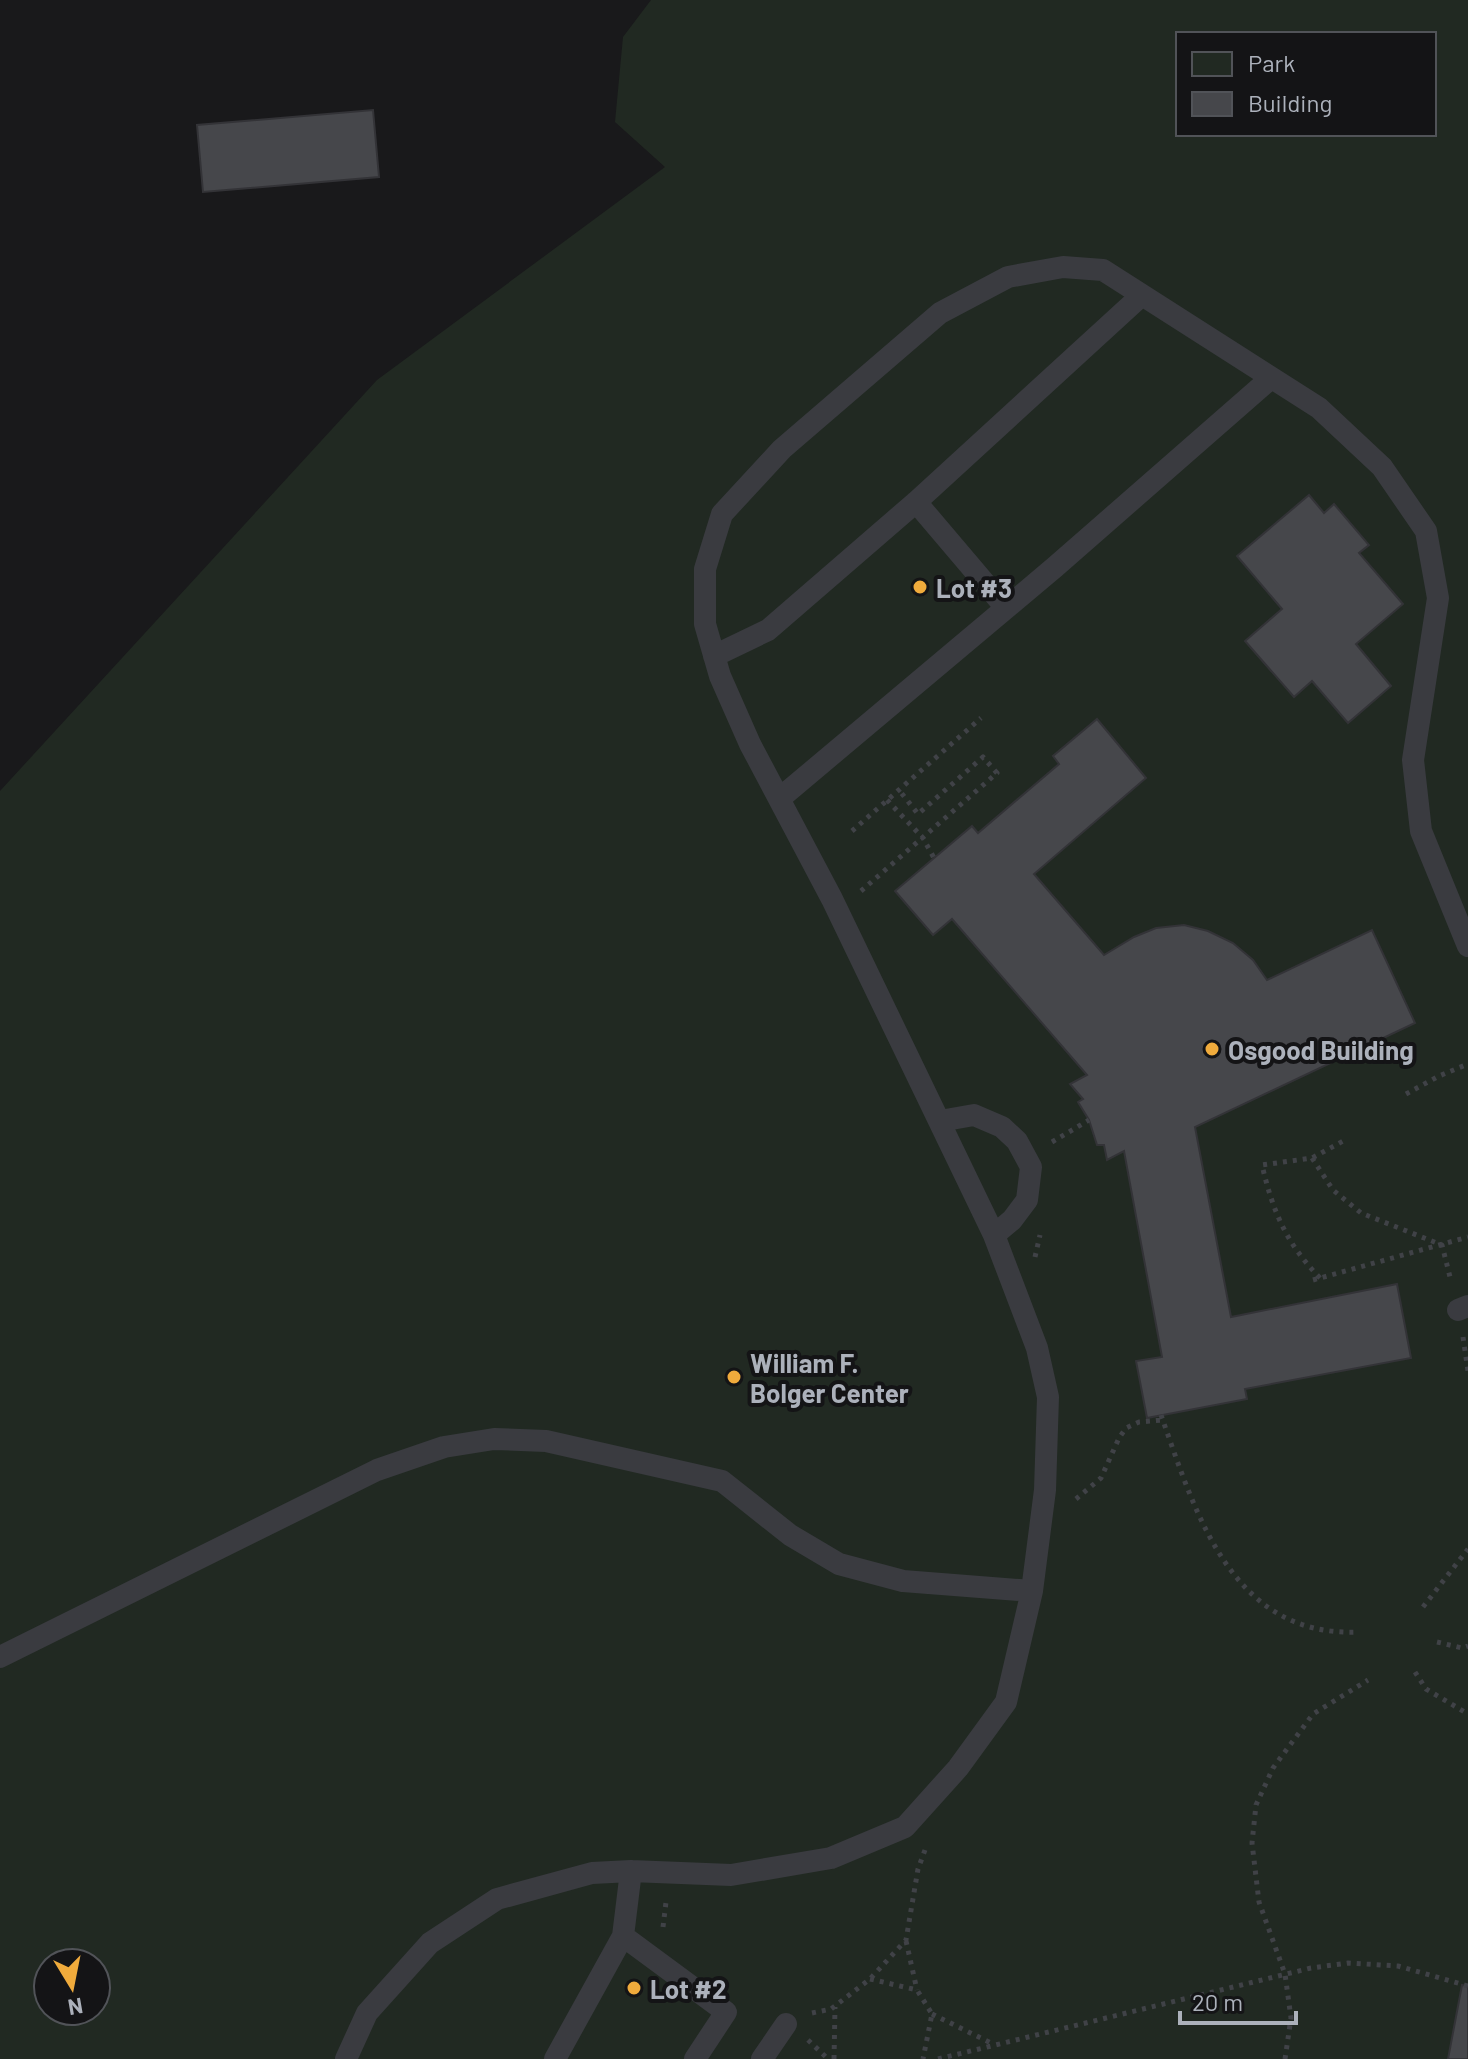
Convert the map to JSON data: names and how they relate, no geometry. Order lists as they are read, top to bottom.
{
  "places": [
    "Lot #3",
    "Osgood Building",
    "William F. Bolger Center",
    "Lot #2"
  ],
  "legend": ["Park", "Building"],
  "scale_bar": "20 m",
  "north": "bottom"
}
